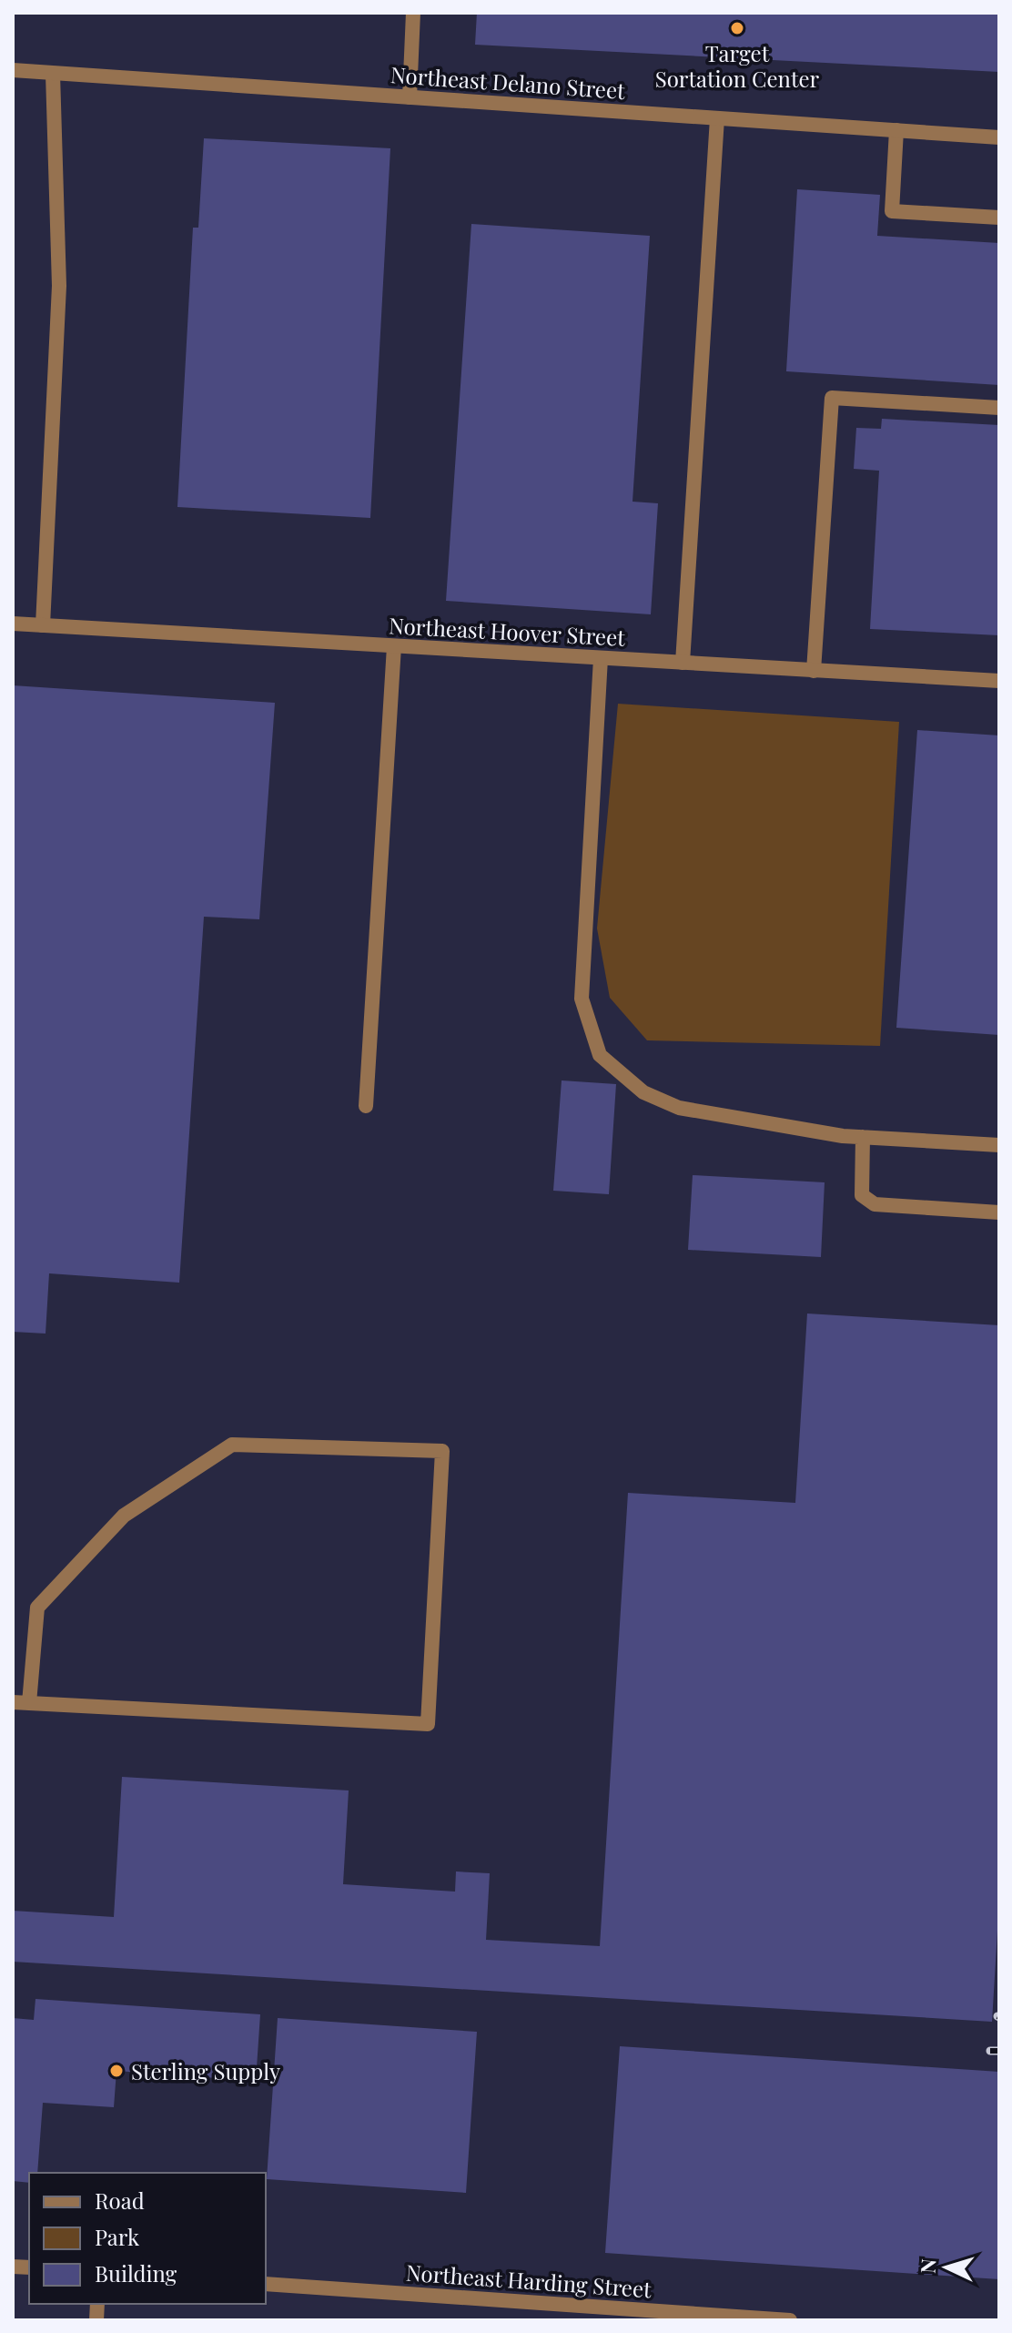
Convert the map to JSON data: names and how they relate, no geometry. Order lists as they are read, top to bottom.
{
  "streets": {
    "street": ["Northeast Delano Street", "Northeast Hoover Street", "Northeast Harding Street"]
  },
  "places": ["Target Sortation Center", "Sterling Supply"],
  "legend": ["Road", "Park", "Building"],
  "north": "left"
}
